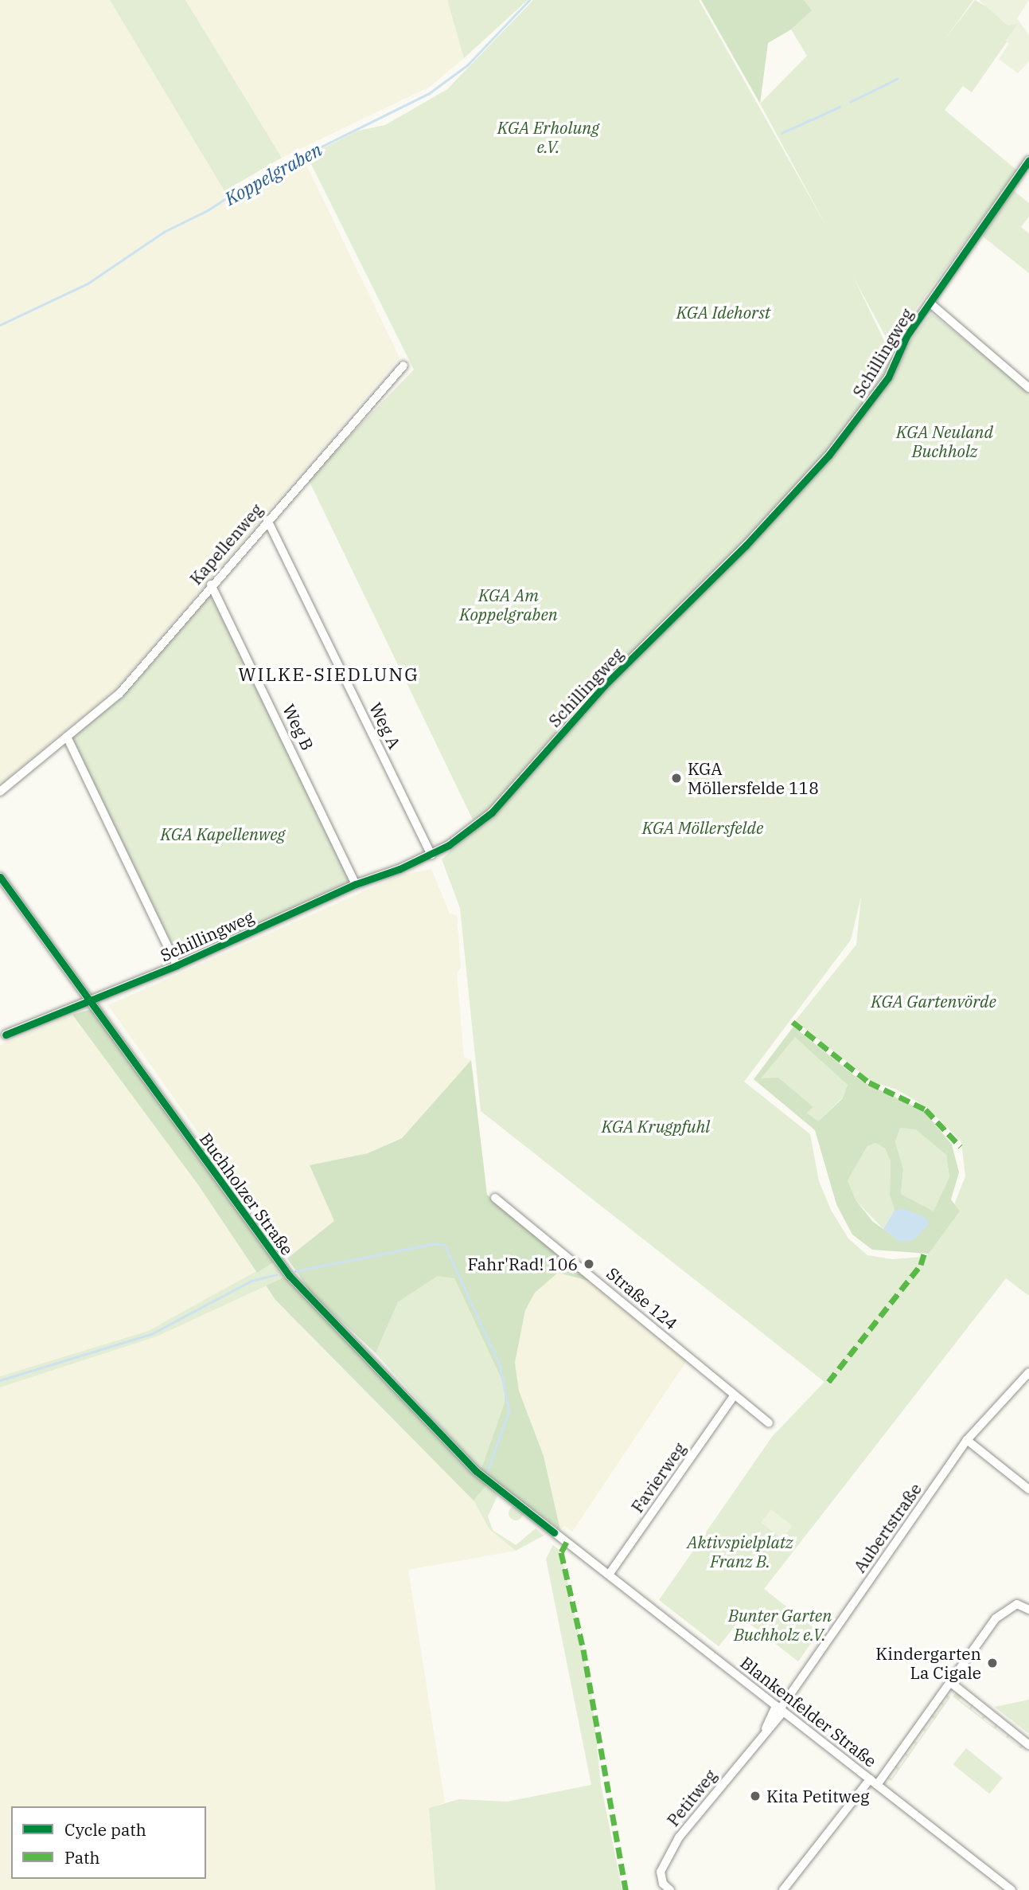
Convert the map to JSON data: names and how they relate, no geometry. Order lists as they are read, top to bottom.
{
  "streets": {
    "street": [
      "Schillingweg",
      "Kapellenweg",
      "Weg A",
      "Weg B",
      "Buchholzer Straße",
      "Straße 124",
      "Favierweg",
      "Aubertstraße",
      "Blankenfelder Straße",
      "Petitweg"
    ]
  },
  "crossings": [
    ["Schillingweg", "Weg A"],
    ["Schillingweg", "Weg B"],
    ["Schillingweg", "Buchholzer Straße"],
    ["Kapellenweg", "Weg A"],
    ["Kapellenweg", "Weg B"],
    ["Buchholzer Straße", "Blankenfelder Straße"],
    ["Straße 124", "Favierweg"],
    ["Favierweg", "Blankenfelder Straße"],
    ["Aubertstraße", "Blankenfelder Straße"],
    ["Aubertstraße", "Petitweg"],
    ["Blankenfelder Straße", "Petitweg"]
  ],
  "districts": ["WILKE-SIEDLUNG"],
  "water": ["Koppelgraben"],
  "parks": [
    "KGA Erholung e.V.",
    "KGA Idehorst",
    "KGA Neuland Buchholz",
    "KGA Am Koppelgraben",
    "KGA Möllersfelde",
    "KGA Kapellenweg",
    "KGA Gartenvörde",
    "KGA Krugpfuhl",
    "Aktivspielplatz Franz B.",
    "Bunter Garten Buchholz e.V."
  ],
  "places": [
    "KGA Möllersfelde 118",
    "Fahr'Rad! 106",
    "Kindergarten La Cigale",
    "Kita Petitweg"
  ],
  "legend": ["Cycle path", "Path"]
}
